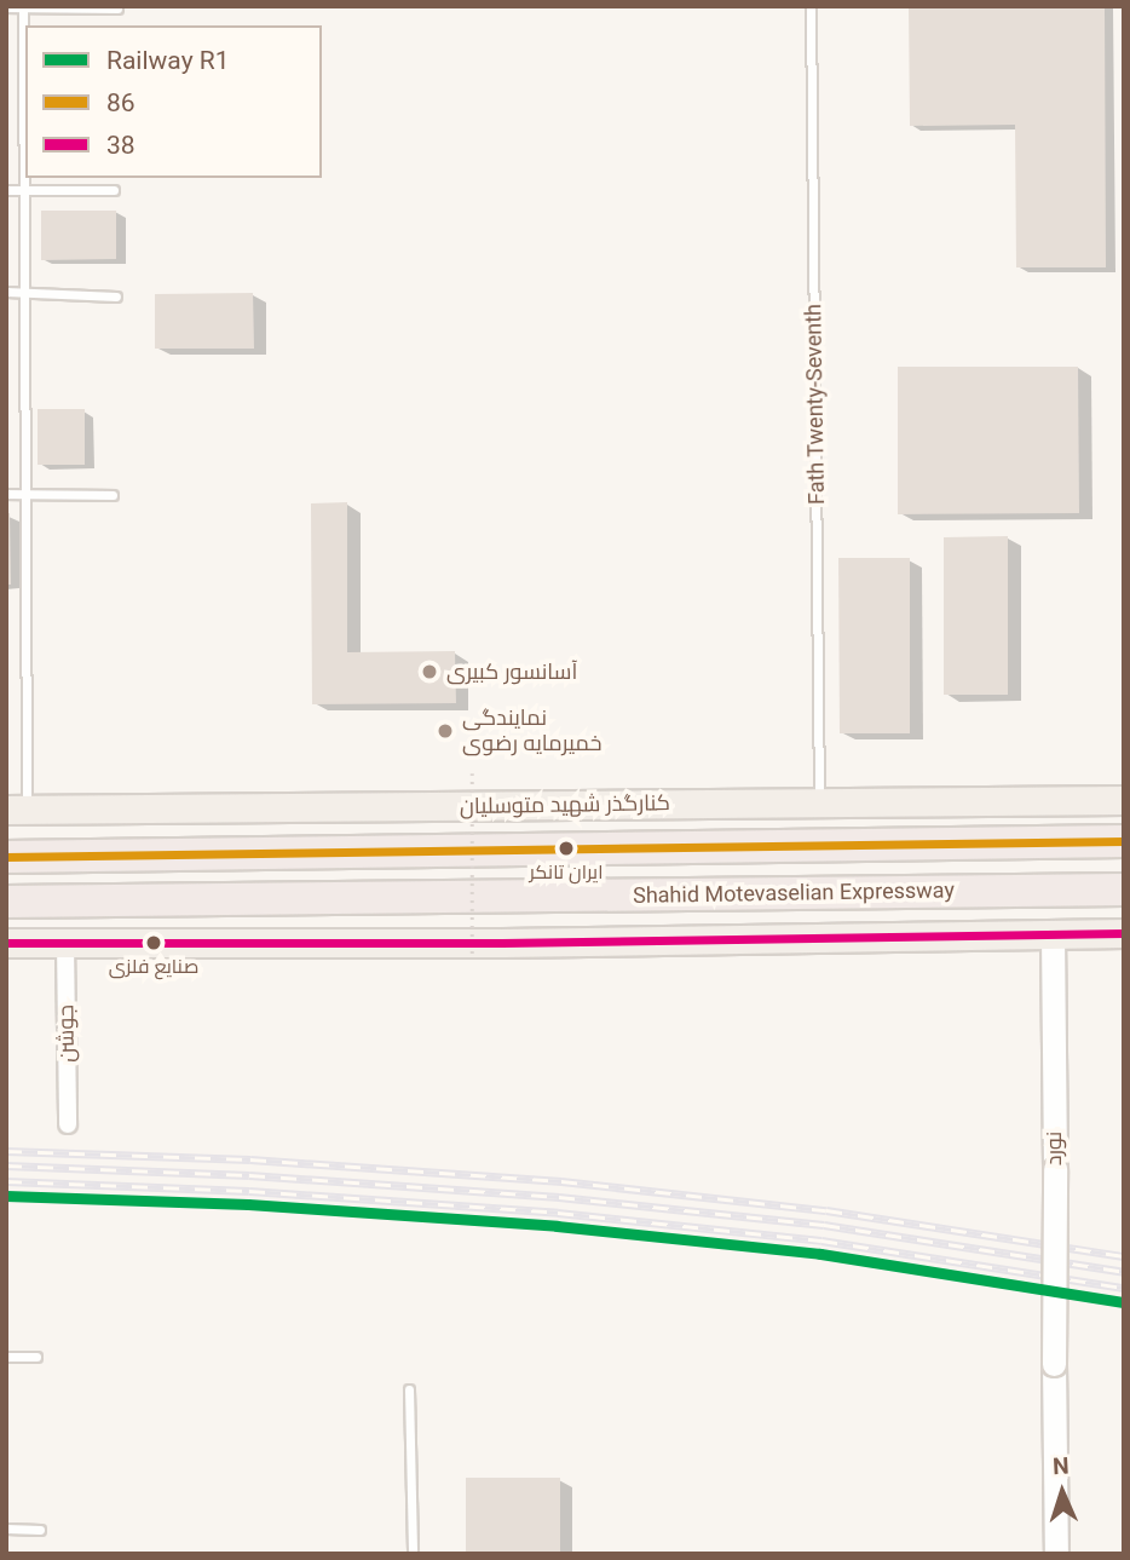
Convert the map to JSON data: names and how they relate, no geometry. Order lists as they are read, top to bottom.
{
  "streets": {
    "highway": ["Shahid Motevaselian Expressway"],
    "main road": ["کنارگذر شهید متوسلیان"],
    "street": ["جوشن", "نورد"],
    "lane": ["Fath Twenty-Seventh"]
  },
  "crossings": [
    ["Fath Twenty-Seventh", "کنارگذر شهید متوسلیان"]
  ],
  "places": [
    "آسانسور کبیری",
    "نمایندگی خمیرمایه رضوی",
    "ایران تانکر",
    "صنایع فلزی"
  ],
  "lines": ["transit line 86", "transit line 38", "rail line R1"],
  "legend": ["Railway R1", "86", "38"],
  "north": "top"
}
